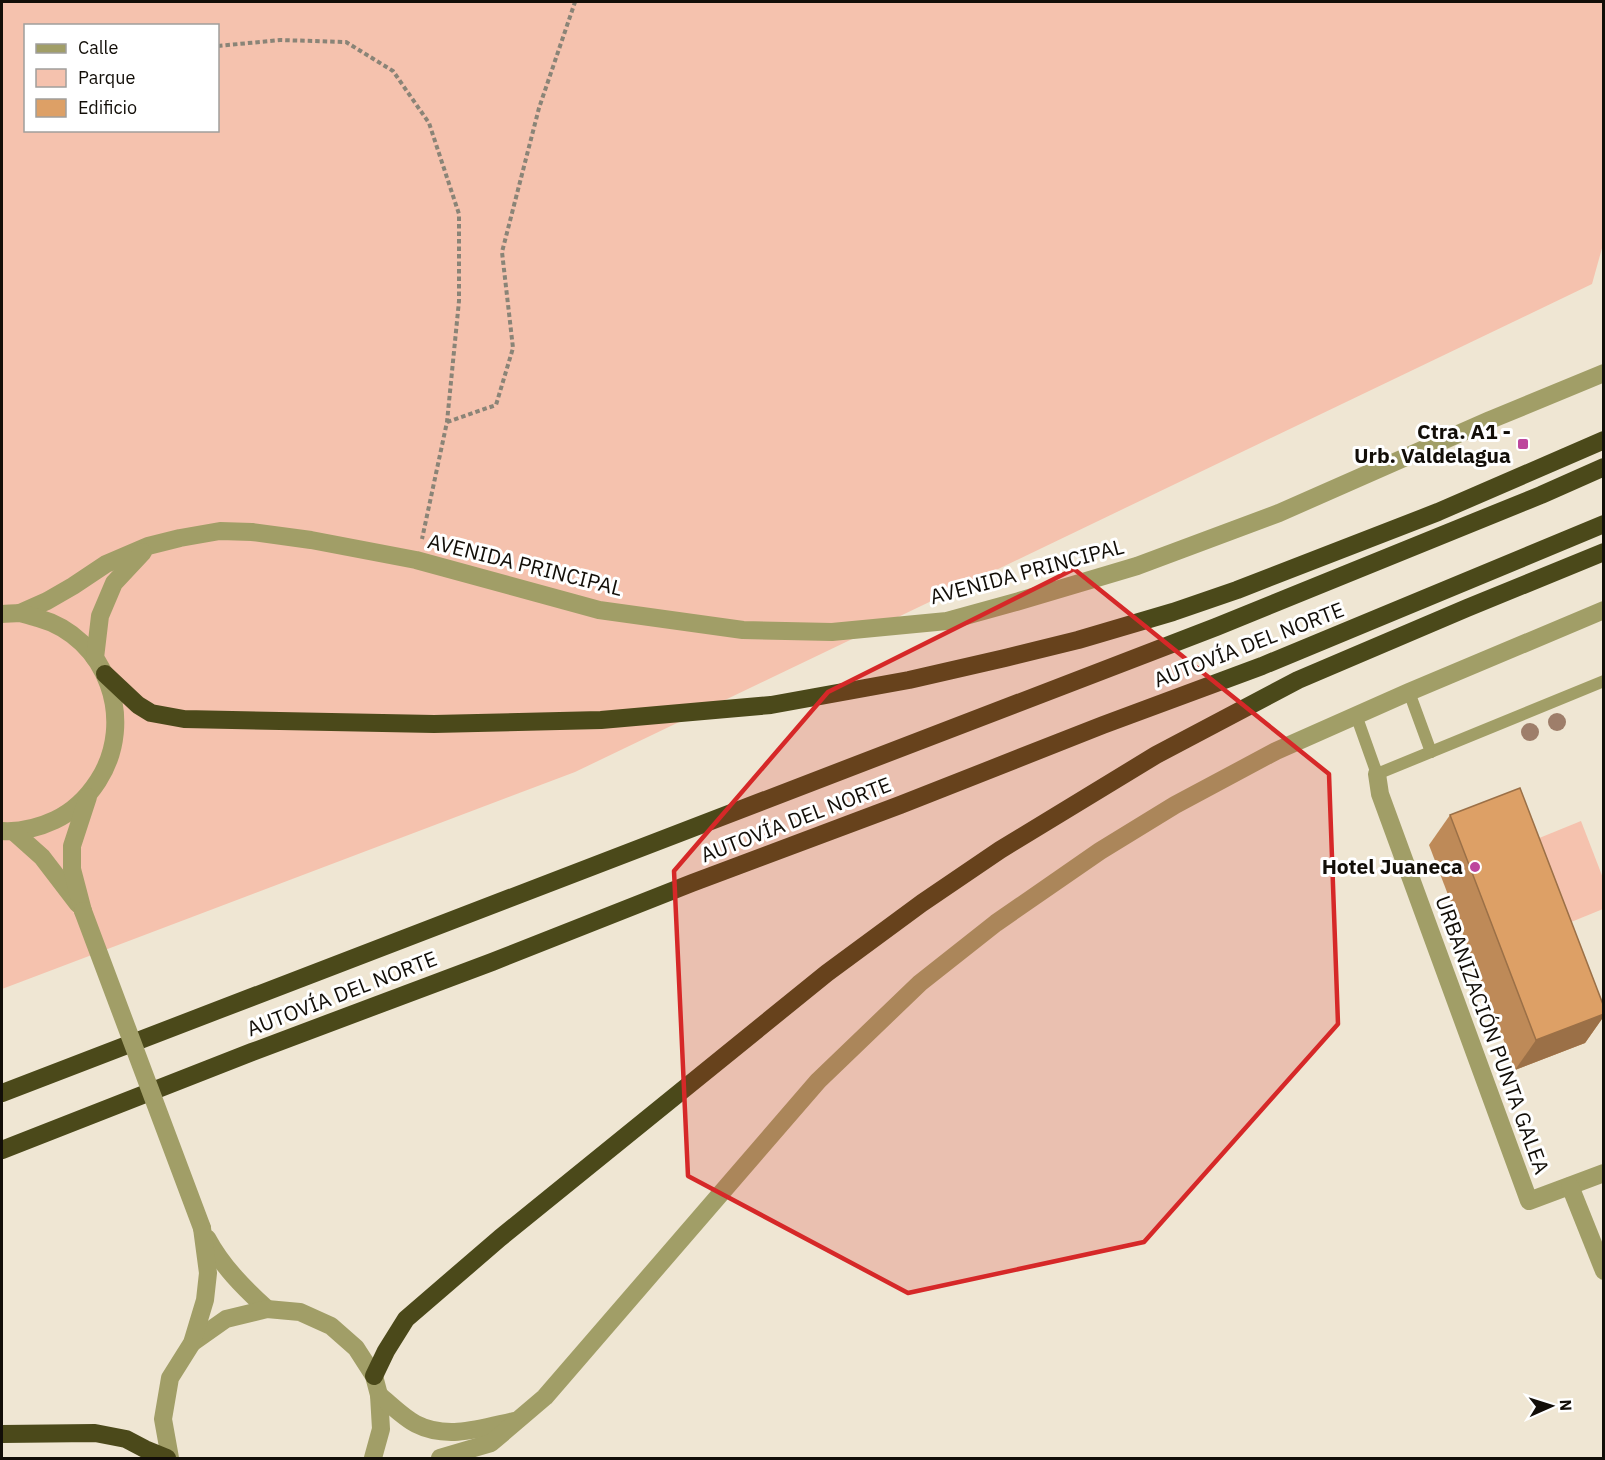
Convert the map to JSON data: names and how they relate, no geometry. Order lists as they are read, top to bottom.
{
  "streets": {
    "highway": ["AUTOVÍA DEL NORTE"],
    "street": ["AVENIDA PRINCIPAL", "URBANIZACIÓN PUNTA GALEA"]
  },
  "places": {
    "transit": ["Ctra. A1 - Urb. Valdelagua"],
    "other": ["Hotel Juaneca"]
  },
  "legend": ["Calle", "Parque", "Edificio"],
  "north": "right"
}
